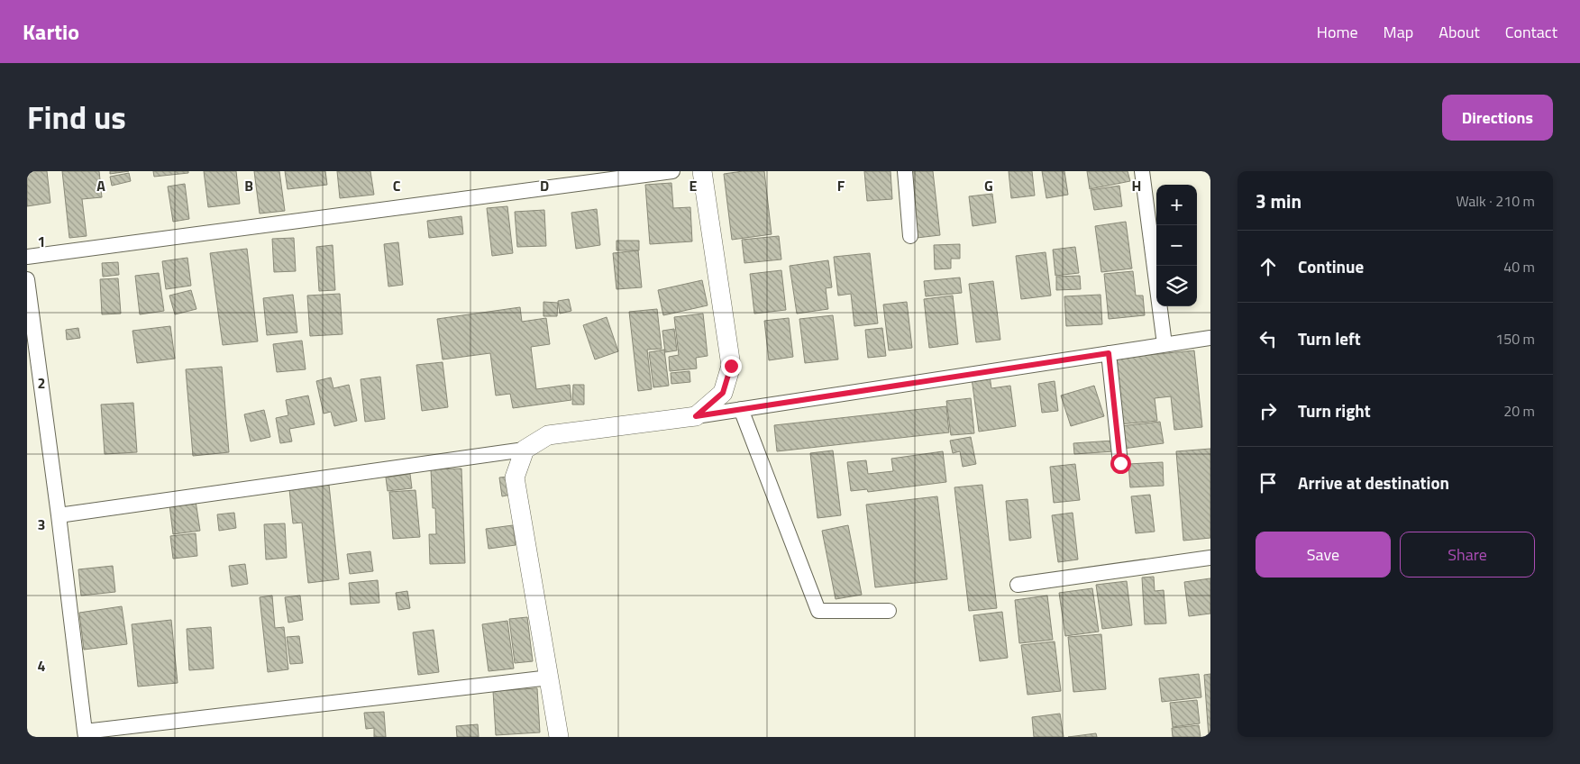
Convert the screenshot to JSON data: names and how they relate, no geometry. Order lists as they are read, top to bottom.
{
  "page": {
    "header": "Kartio",
    "nav": [
      "Home",
      "Map",
      "About",
      "Contact"
    ],
    "title": "Find us",
    "buttons": [
      "Directions",
      ["Save", "Share"]
    ],
    "heading": ["3 min", "Walk · 210 m"],
    "map_buttons": ["+", "−"],
    "list": [
      ["Continue", "40 m"],
      ["Turn left", "150 m"],
      ["Turn right", "20 m"],
      "Arrive at destination"
    ]
  },
  "grid": {
    "columns": [
      "A",
      "B",
      "C",
      "D",
      "E",
      "F",
      "G",
      "H"
    ],
    "rows": [
      "1",
      "2",
      "3",
      "4"
    ]
  }
}
